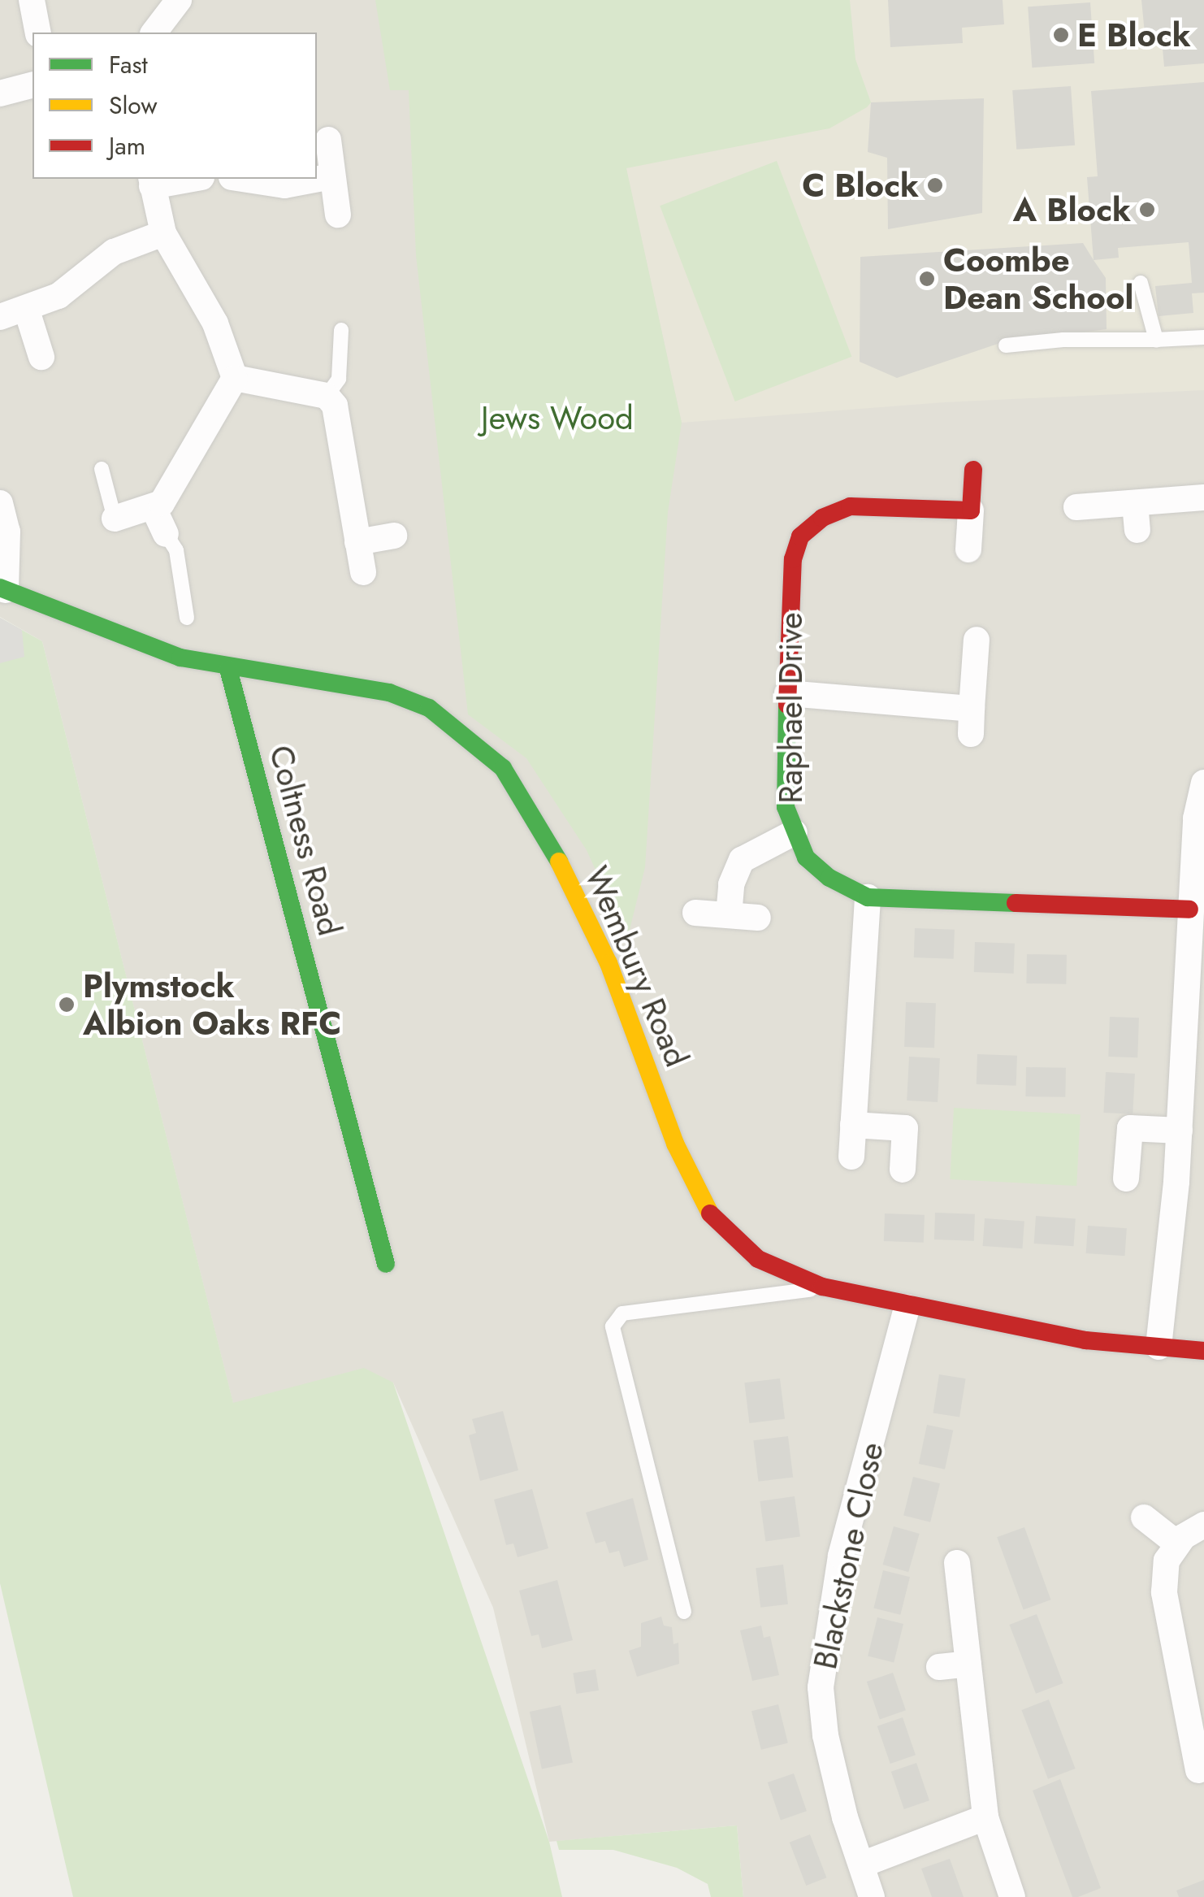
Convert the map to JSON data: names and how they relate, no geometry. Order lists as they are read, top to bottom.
{
  "streets": {
    "street": [
      "Raphael Drive",
      "Coltness Road",
      "Wembury Road",
      "Blackstone Close"
    ]
  },
  "crossings": [
    ["Coltness Road", "Wembury Road"],
    ["Wembury Road", "Blackstone Close"]
  ],
  "parks": ["Jews Wood"],
  "places": [
    "E Block",
    "C Block",
    "A Block",
    "Coombe Dean School",
    "Plymstock Albion Oaks RFC"
  ],
  "legend": ["Fast", "Slow", "Jam"]
}
